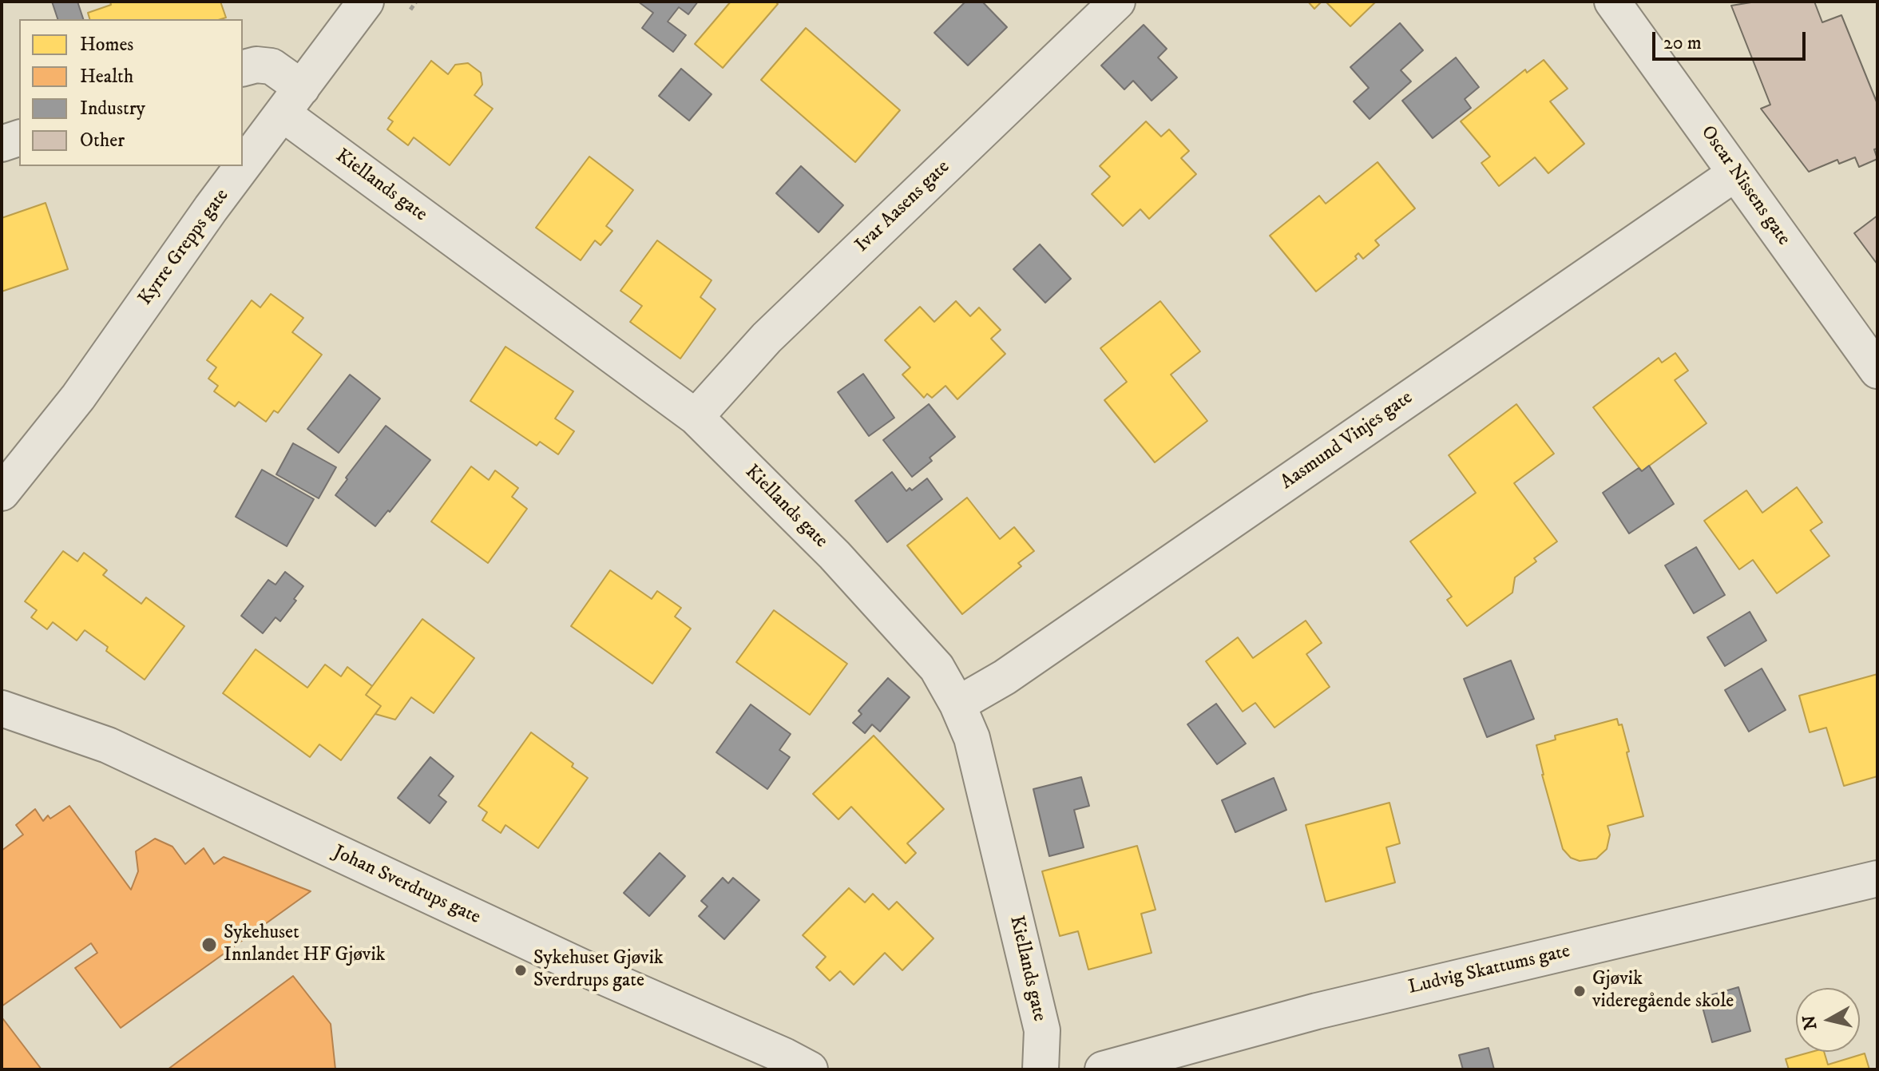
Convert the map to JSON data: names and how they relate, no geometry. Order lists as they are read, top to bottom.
{
  "streets": {
    "street": [
      "Kiellands gate",
      "Oscar Nissens gate",
      "Ivar Aasens gate",
      "Kyrre Grepps gate",
      "Aasmund Vinjes gate",
      "Johan Sverdrups gate",
      "Ludvig Skattums gate"
    ]
  },
  "crossings": [
    ["Kiellands gate", "Ivar Aasens gate"],
    ["Kiellands gate", "Kyrre Grepps gate"],
    ["Kiellands gate", "Aasmund Vinjes gate"],
    ["Oscar Nissens gate", "Aasmund Vinjes gate"]
  ],
  "places": ["Sykehuset Innlandet HF Gjøvik", "Sykehuset Gjøvik Sverdrups gate", "Gjøvik videregående skole"],
  "legend": [
    "Homes",
    "Health",
    "Industry",
    "Other"
  ],
  "scale_bar": "20 m",
  "north": "left"
}
